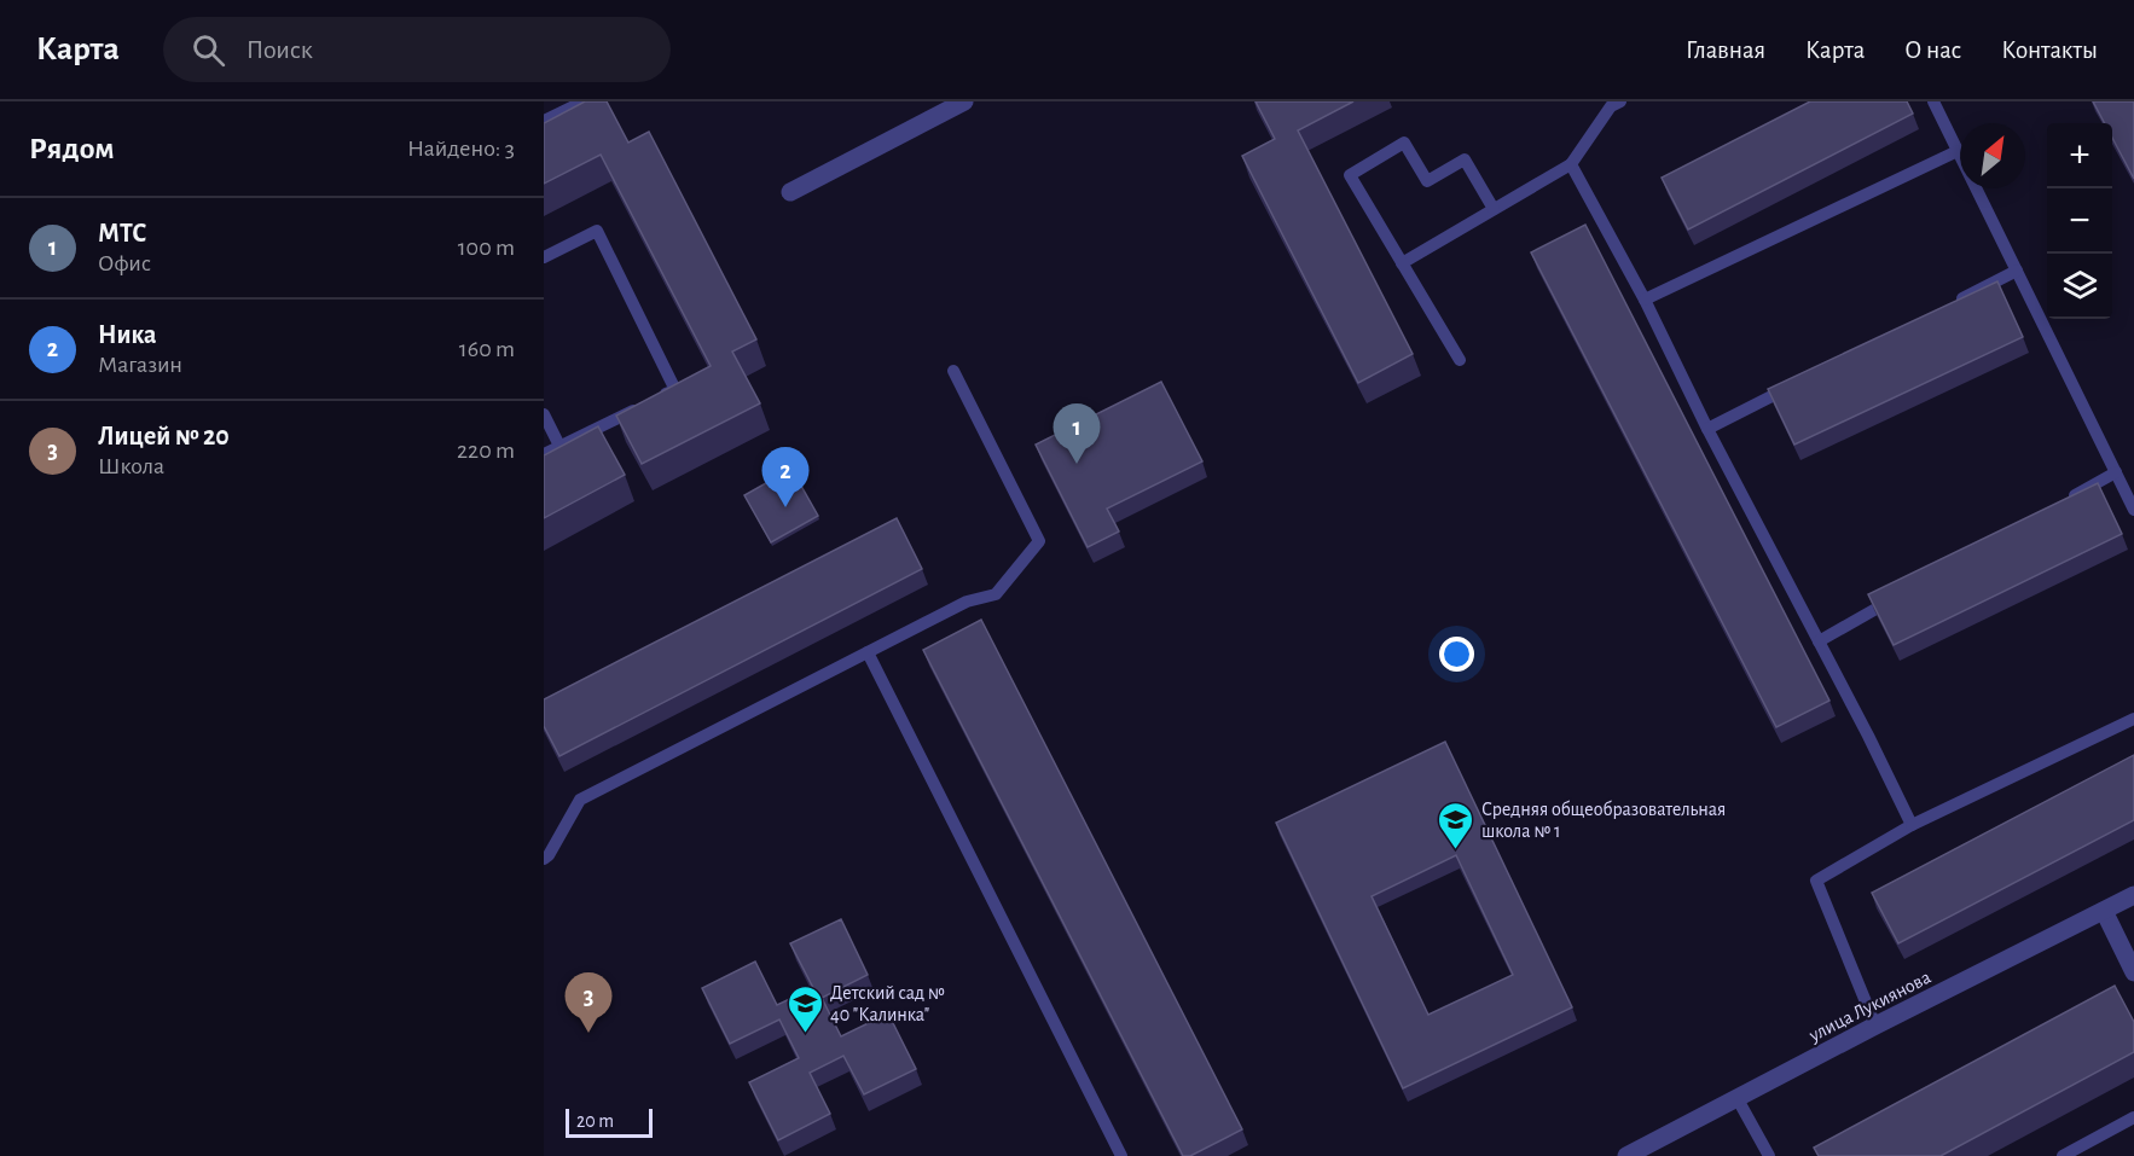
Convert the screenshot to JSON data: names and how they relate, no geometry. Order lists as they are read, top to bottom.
{
  "streets": {
    "street": ["улица Лукиянова"]
  },
  "places": {
    "school or university": ["Средняя общеобразовательная школа № 1", "Детский сад № 40 \"Калинка\""]
  },
  "scale_bar": "20 m",
  "north": "top right",
  "page": {
    "header": "Карта",
    "search": "Поиск",
    "nav": [
      "Главная",
      "Карта",
      "О нас",
      "Контакты"
    ],
    "heading": ["Рядом", "Найдено: 3"],
    "map_buttons": ["+", "−"],
    "list": [
      {
        "mark": "1",
        "name": "МТС",
        "note": "Офис",
        "value": "100 m"
      },
      {
        "mark": "2",
        "name": "Ника",
        "note": "Магазин",
        "value": "160 m"
      },
      {
        "mark": "3",
        "name": "Лицей № 20",
        "note": "Школа",
        "value": "220 m"
      }
    ],
    "pins": ["1", "2", "3"],
    "scale": "20 m"
  }
}
